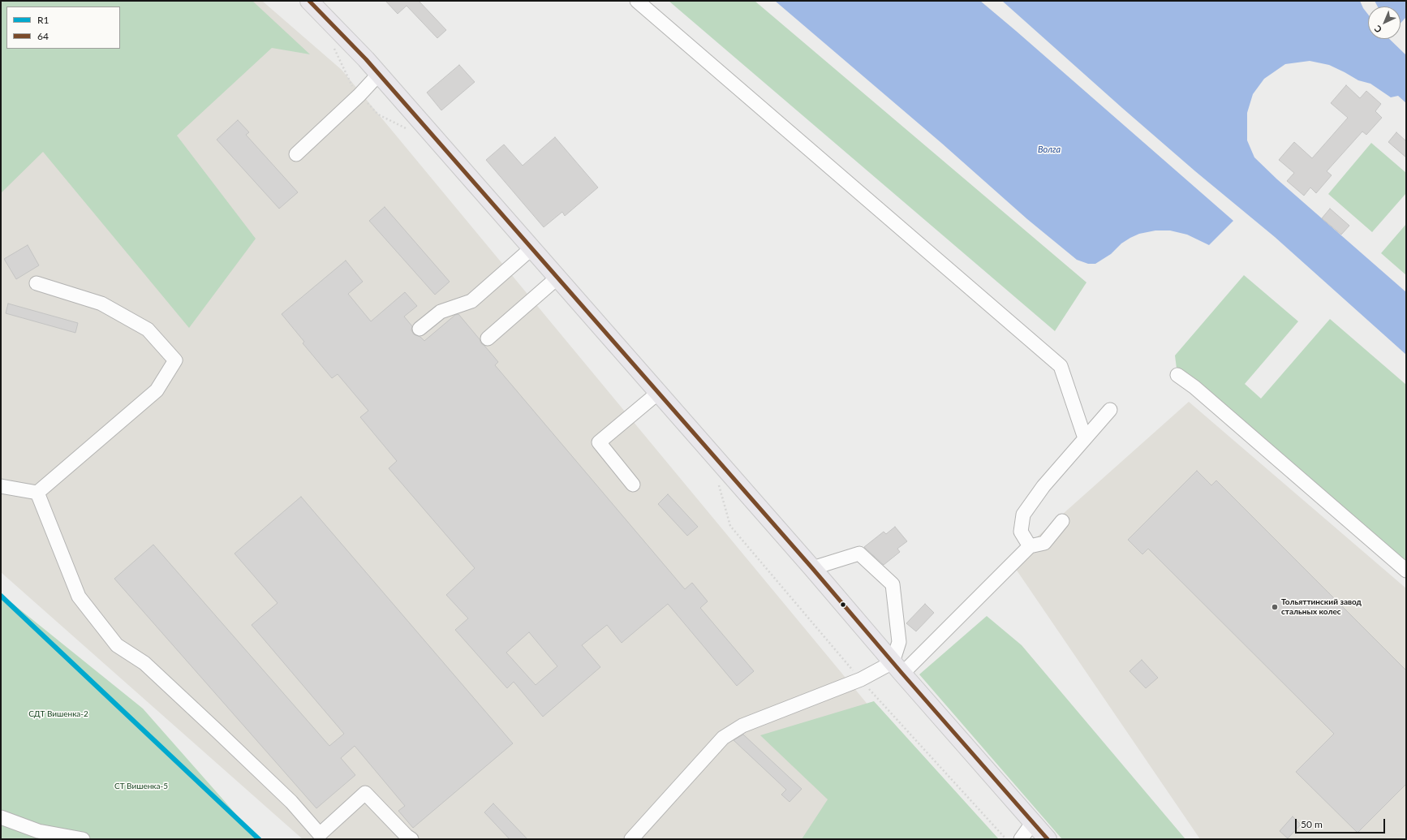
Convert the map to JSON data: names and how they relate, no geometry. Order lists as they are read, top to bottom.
{
  "water": ["Волга"],
  "parks": ["СДТ Вишенка-2", "СТ Вишенка-5"],
  "places": ["Тольяттинский завод стальных колес"],
  "lines": ["transit line 64", "transit line R1"],
  "legend": ["R1", "64"],
  "scale_bar": "50 m",
  "north": "bottom left"
}
